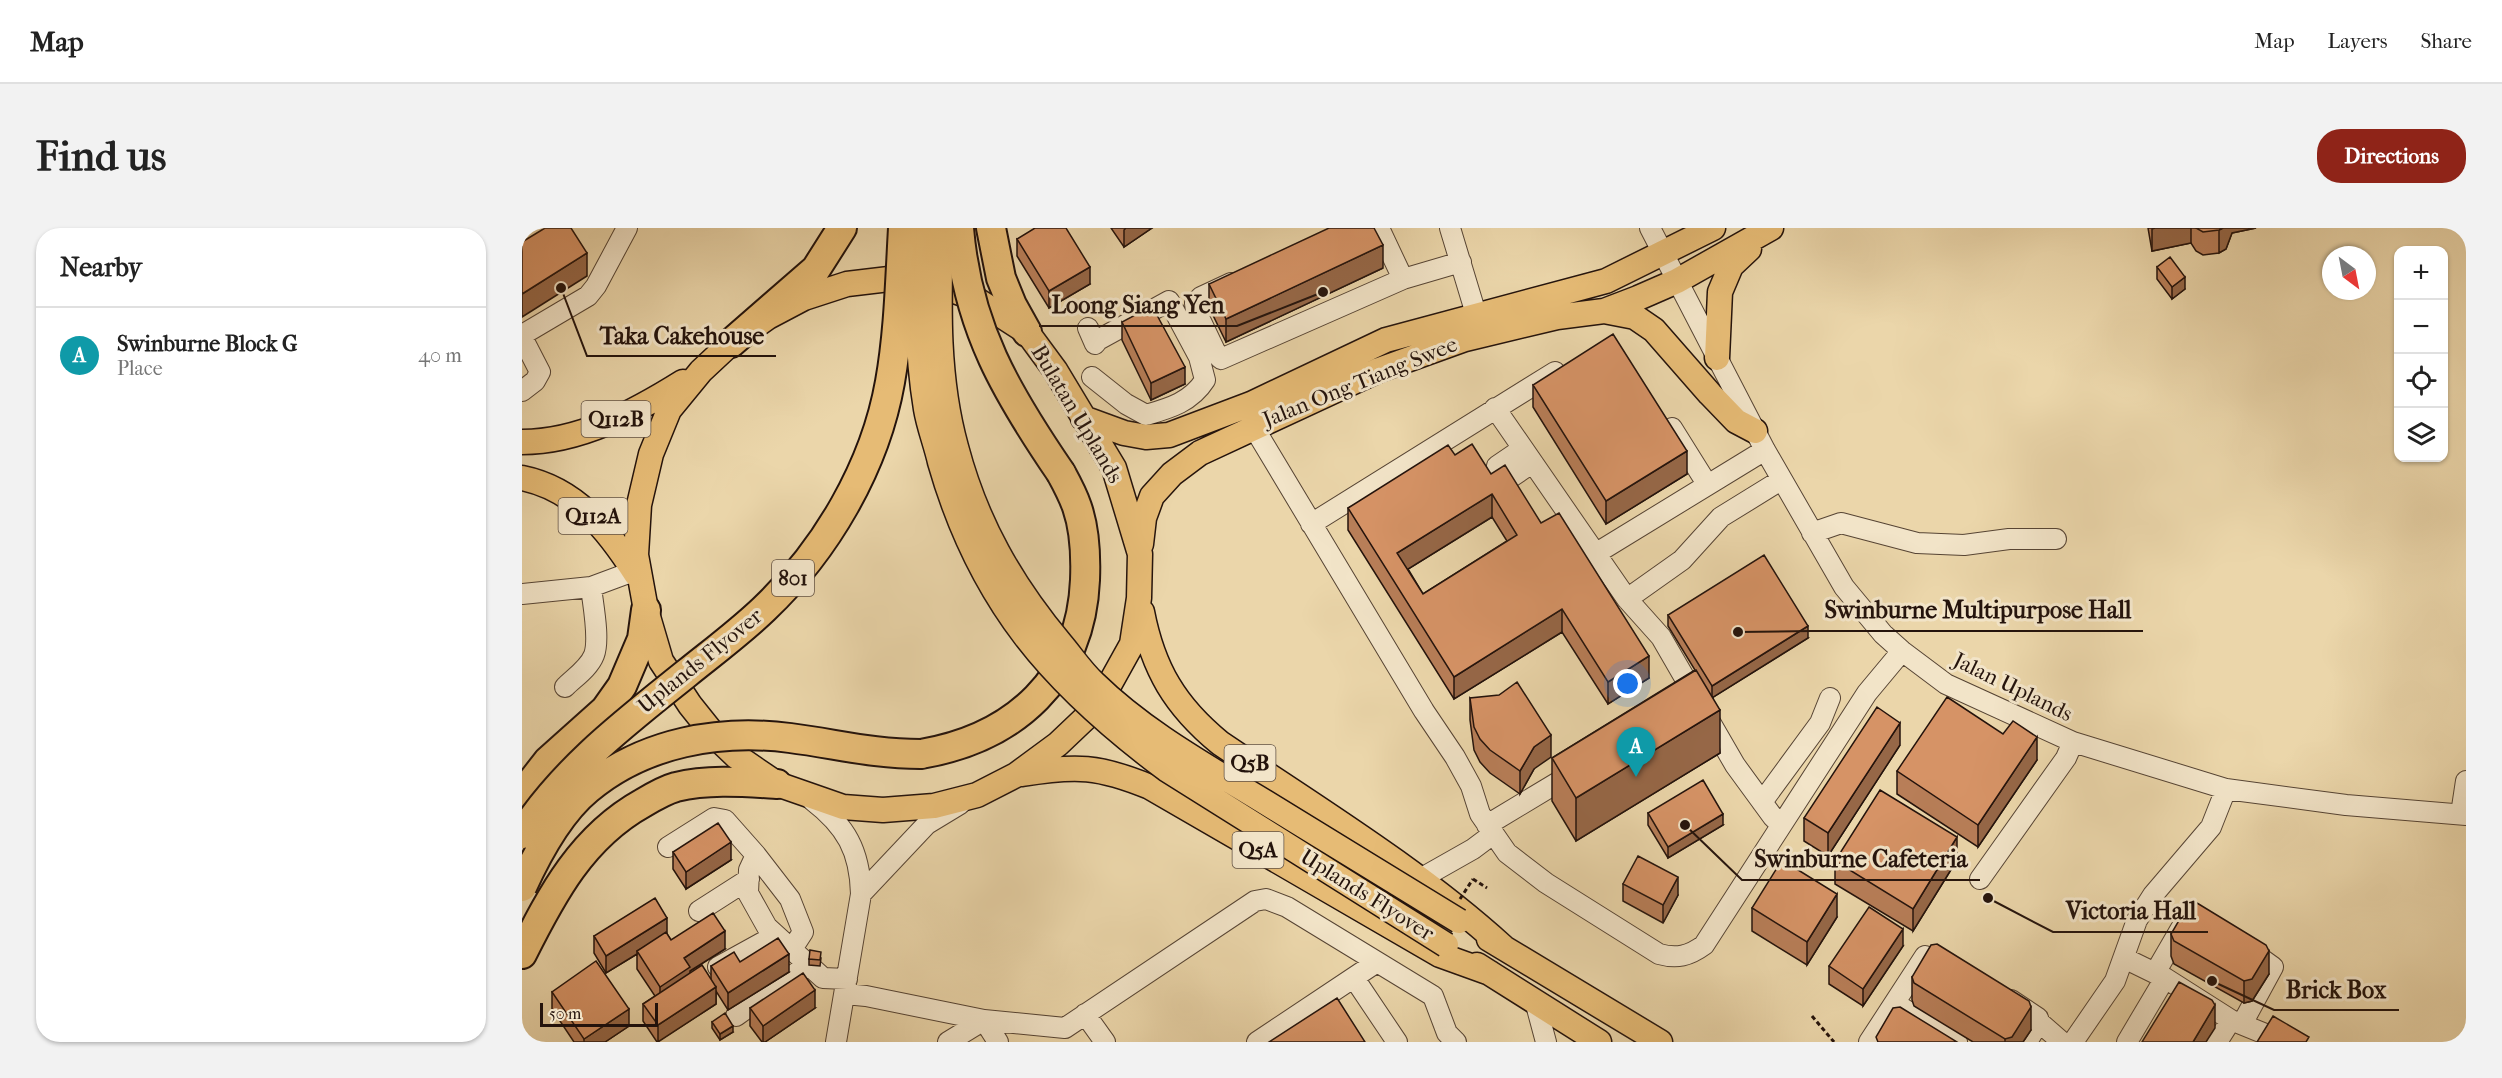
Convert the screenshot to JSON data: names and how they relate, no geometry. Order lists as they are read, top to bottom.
{
  "streets": {
    "highway": ["801", "Uplands Flyover"],
    "main road": [
      "Jalan Ong Tiang Swee",
      "Bulatan Uplands",
      "Q112B",
      "Q112A",
      "Q5B",
      "Q5A"
    ],
    "street": ["Jalan Uplands"]
  },
  "crossings": [
    ["Jalan Ong Tiang Swee", "Bulatan Uplands"],
    ["Jalan Ong Tiang Swee", "Jalan Uplands"],
    ["Bulatan Uplands", "Q112B"],
    ["Bulatan Uplands", "Q112A"],
    ["Bulatan Uplands", "Q5B"],
    ["Bulatan Uplands", "Q5A"],
    ["Uplands Flyover", "Q5B"],
    ["Uplands Flyover", "Q5A"]
  ],
  "places": [
    "Taka Cakehouse",
    "Loong Siang Yen",
    "Swinburne Multipurpose Hall",
    "Swinburne Cafeteria",
    "Victoria Hall",
    "Brick Box"
  ],
  "scale_bar": "50 m",
  "north": "bottom right",
  "page": {
    "header": "Map",
    "nav": ["Map", "Layers", "Share"],
    "buttons": "Directions",
    "title": "Find us",
    "heading": "Nearby",
    "map_buttons": ["+", "−"],
    "list": [
      {
        "mark": "A",
        "name": "Swinburne Block G",
        "note": "Place",
        "value": "40 m"
      }
    ],
    "pins": "A",
    "scale": "50 m"
  }
}
